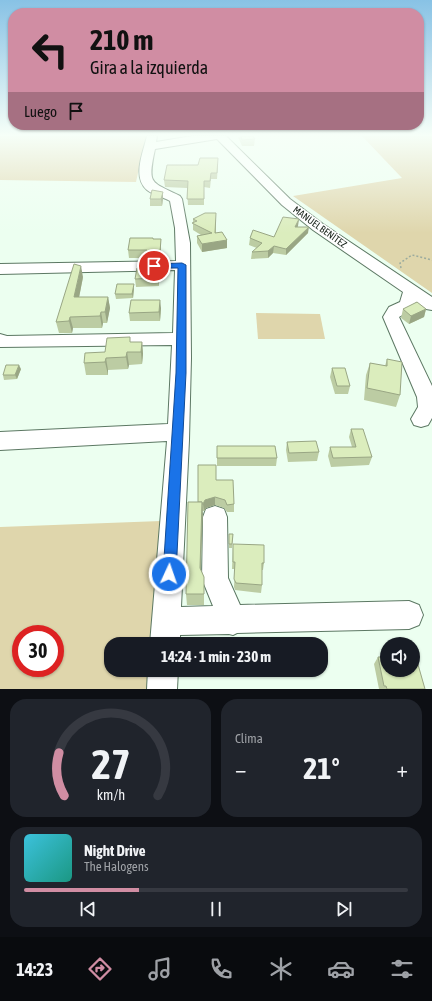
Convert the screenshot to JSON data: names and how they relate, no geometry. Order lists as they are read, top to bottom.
{
  "streets": {
    "street": ["MANUEL BENÍTEZ"]
  },
  "page": {
    "turn": ["210 m", "Gira a la izquierda"],
    "then": "Luego",
    "limit": "30",
    "trip": "14:24 · 1 min · 230 m",
    "tile": "Clima",
    "heat": ["−", "21°", "+"],
    "song": ["Night Drive", "The Halogens"],
    "tabs": "14:23",
    "gauge": ["27", "km/h"]
  }
}
